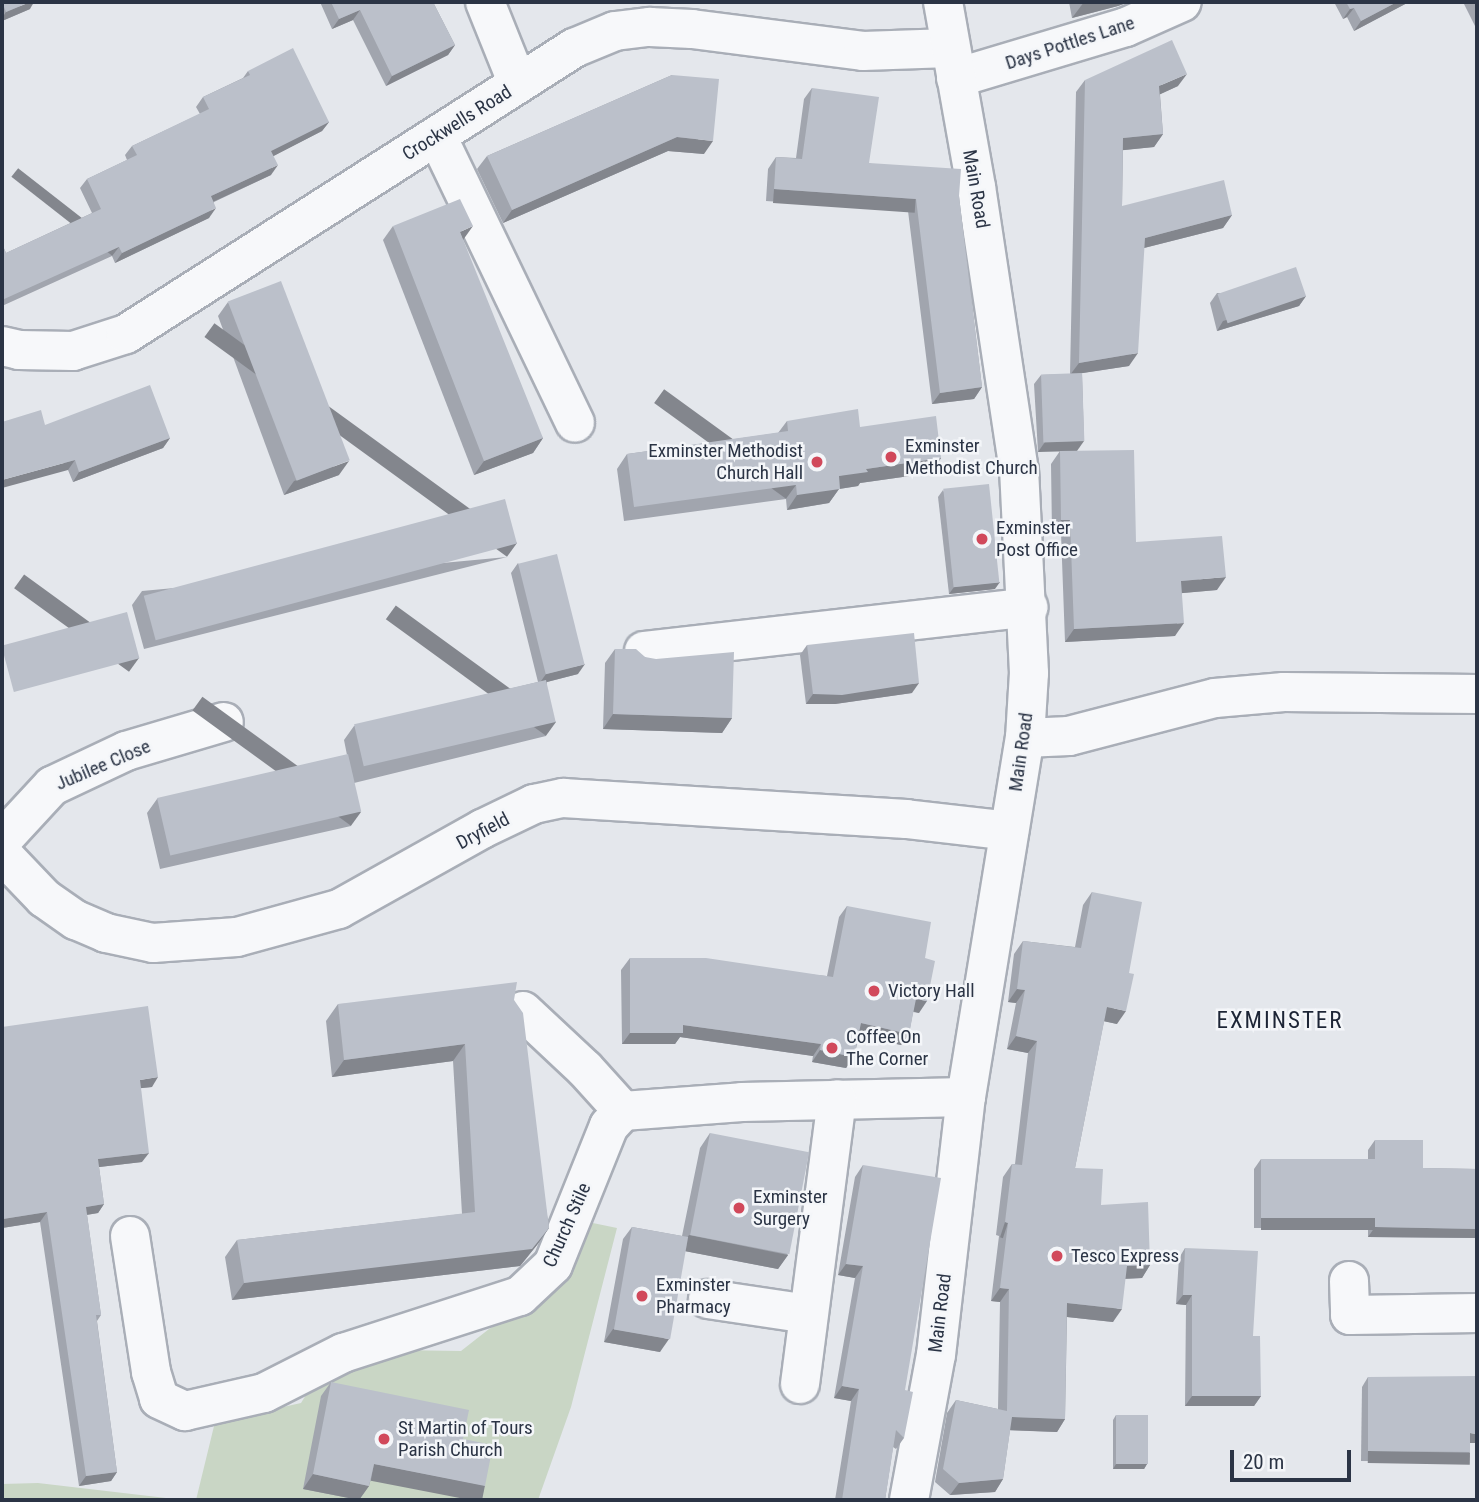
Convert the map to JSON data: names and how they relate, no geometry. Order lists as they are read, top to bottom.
{
  "streets": {
    "street": [
      "Days Pottles Lane",
      "Crockwells Road",
      "Main Road",
      "Jubilee Close",
      "Dryfield",
      "Church Stile"
    ]
  },
  "crossings": [
    ["Days Pottles Lane", "Crockwells Road"],
    ["Days Pottles Lane", "Main Road"],
    ["Crockwells Road", "Main Road"],
    ["Main Road", "Dryfield"]
  ],
  "districts": ["EXMINSTER"],
  "places": [
    "Exminster Methodist Church",
    "Exminster Methodist Church Hall",
    "Exminster Post Office",
    "Victory Hall",
    "Coffee On The Corner",
    "Exminster Surgery",
    "Tesco Express",
    "Exminster Pharmacy",
    "St Martin of Tours Parish Church"
  ],
  "scale_bar": "20 m"
}
